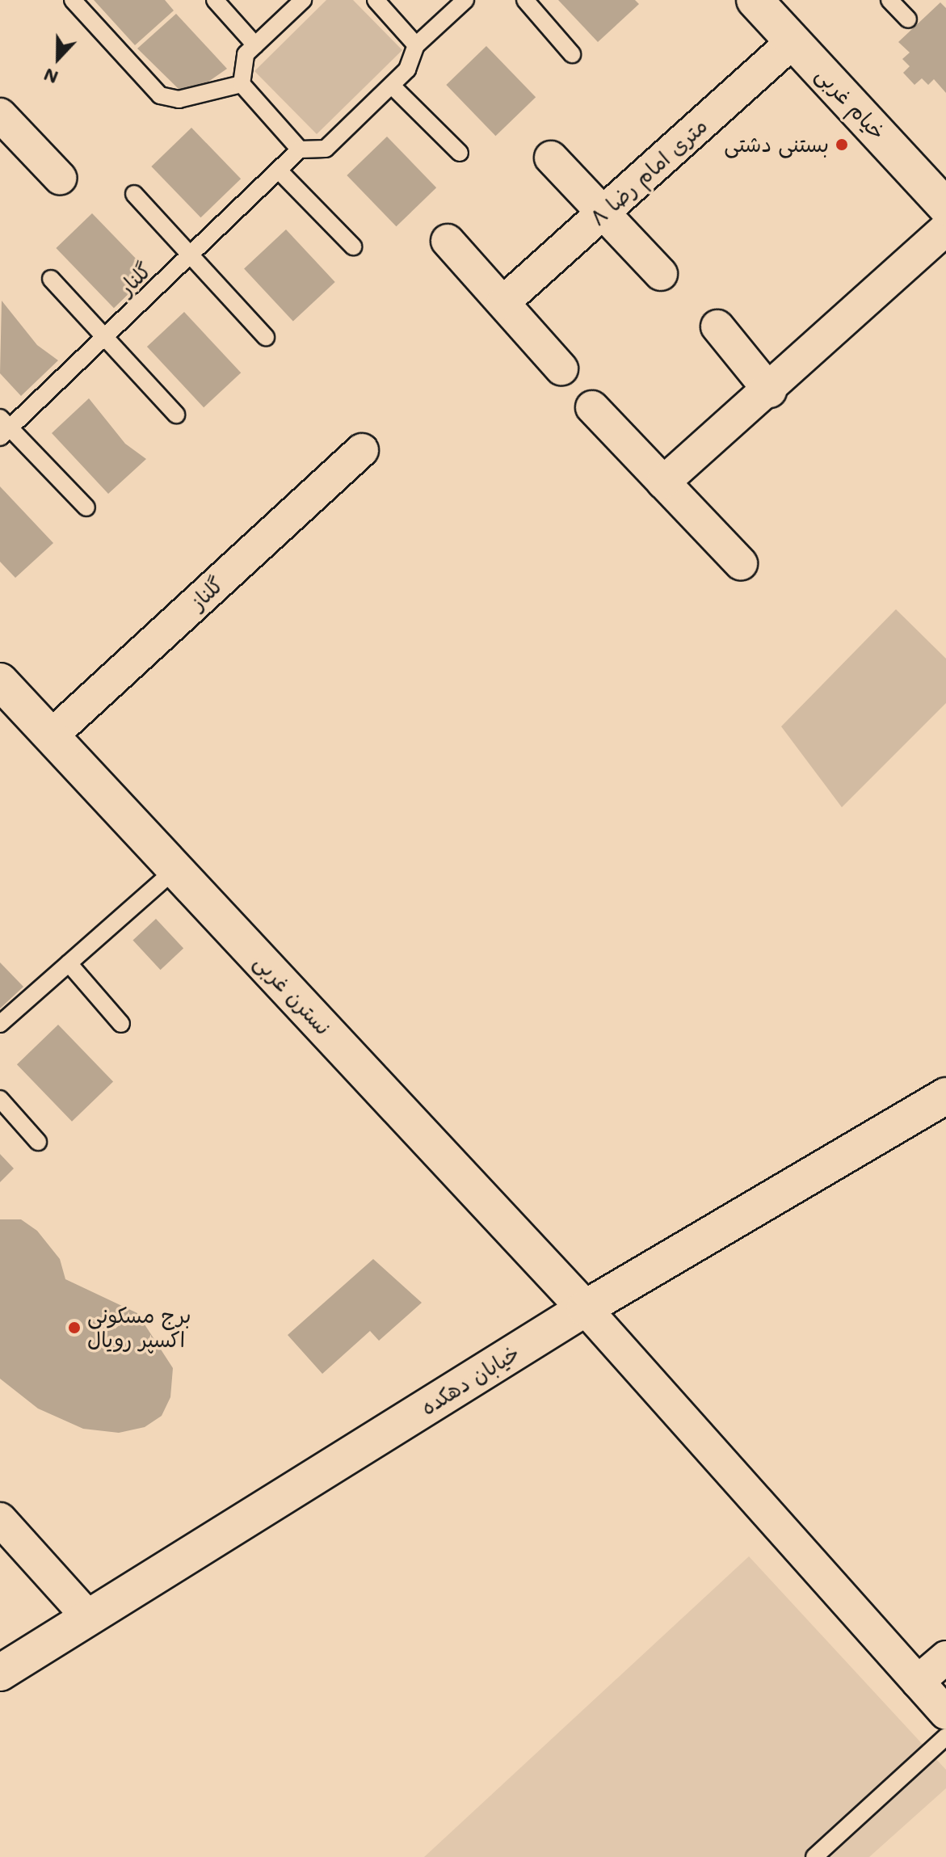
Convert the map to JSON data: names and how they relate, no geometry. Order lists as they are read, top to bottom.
{
  "streets": {
    "street": [
      "خیام غربی",
      "۸ متری امام رضا",
      "گلناز",
      "نسترن غربی",
      "خیابان دهکده"
    ],
    "lane": ["گلنار"]
  },
  "crossings": [
    ["خیام غربی", "۸ متری امام رضا"],
    ["گلناز", "نسترن غربی"],
    ["نسترن غربی", "خیابان دهکده"]
  ],
  "places": ["بستنی دشتی", "برج مسکونی اکسپر رویال"],
  "north": "bottom"
}
